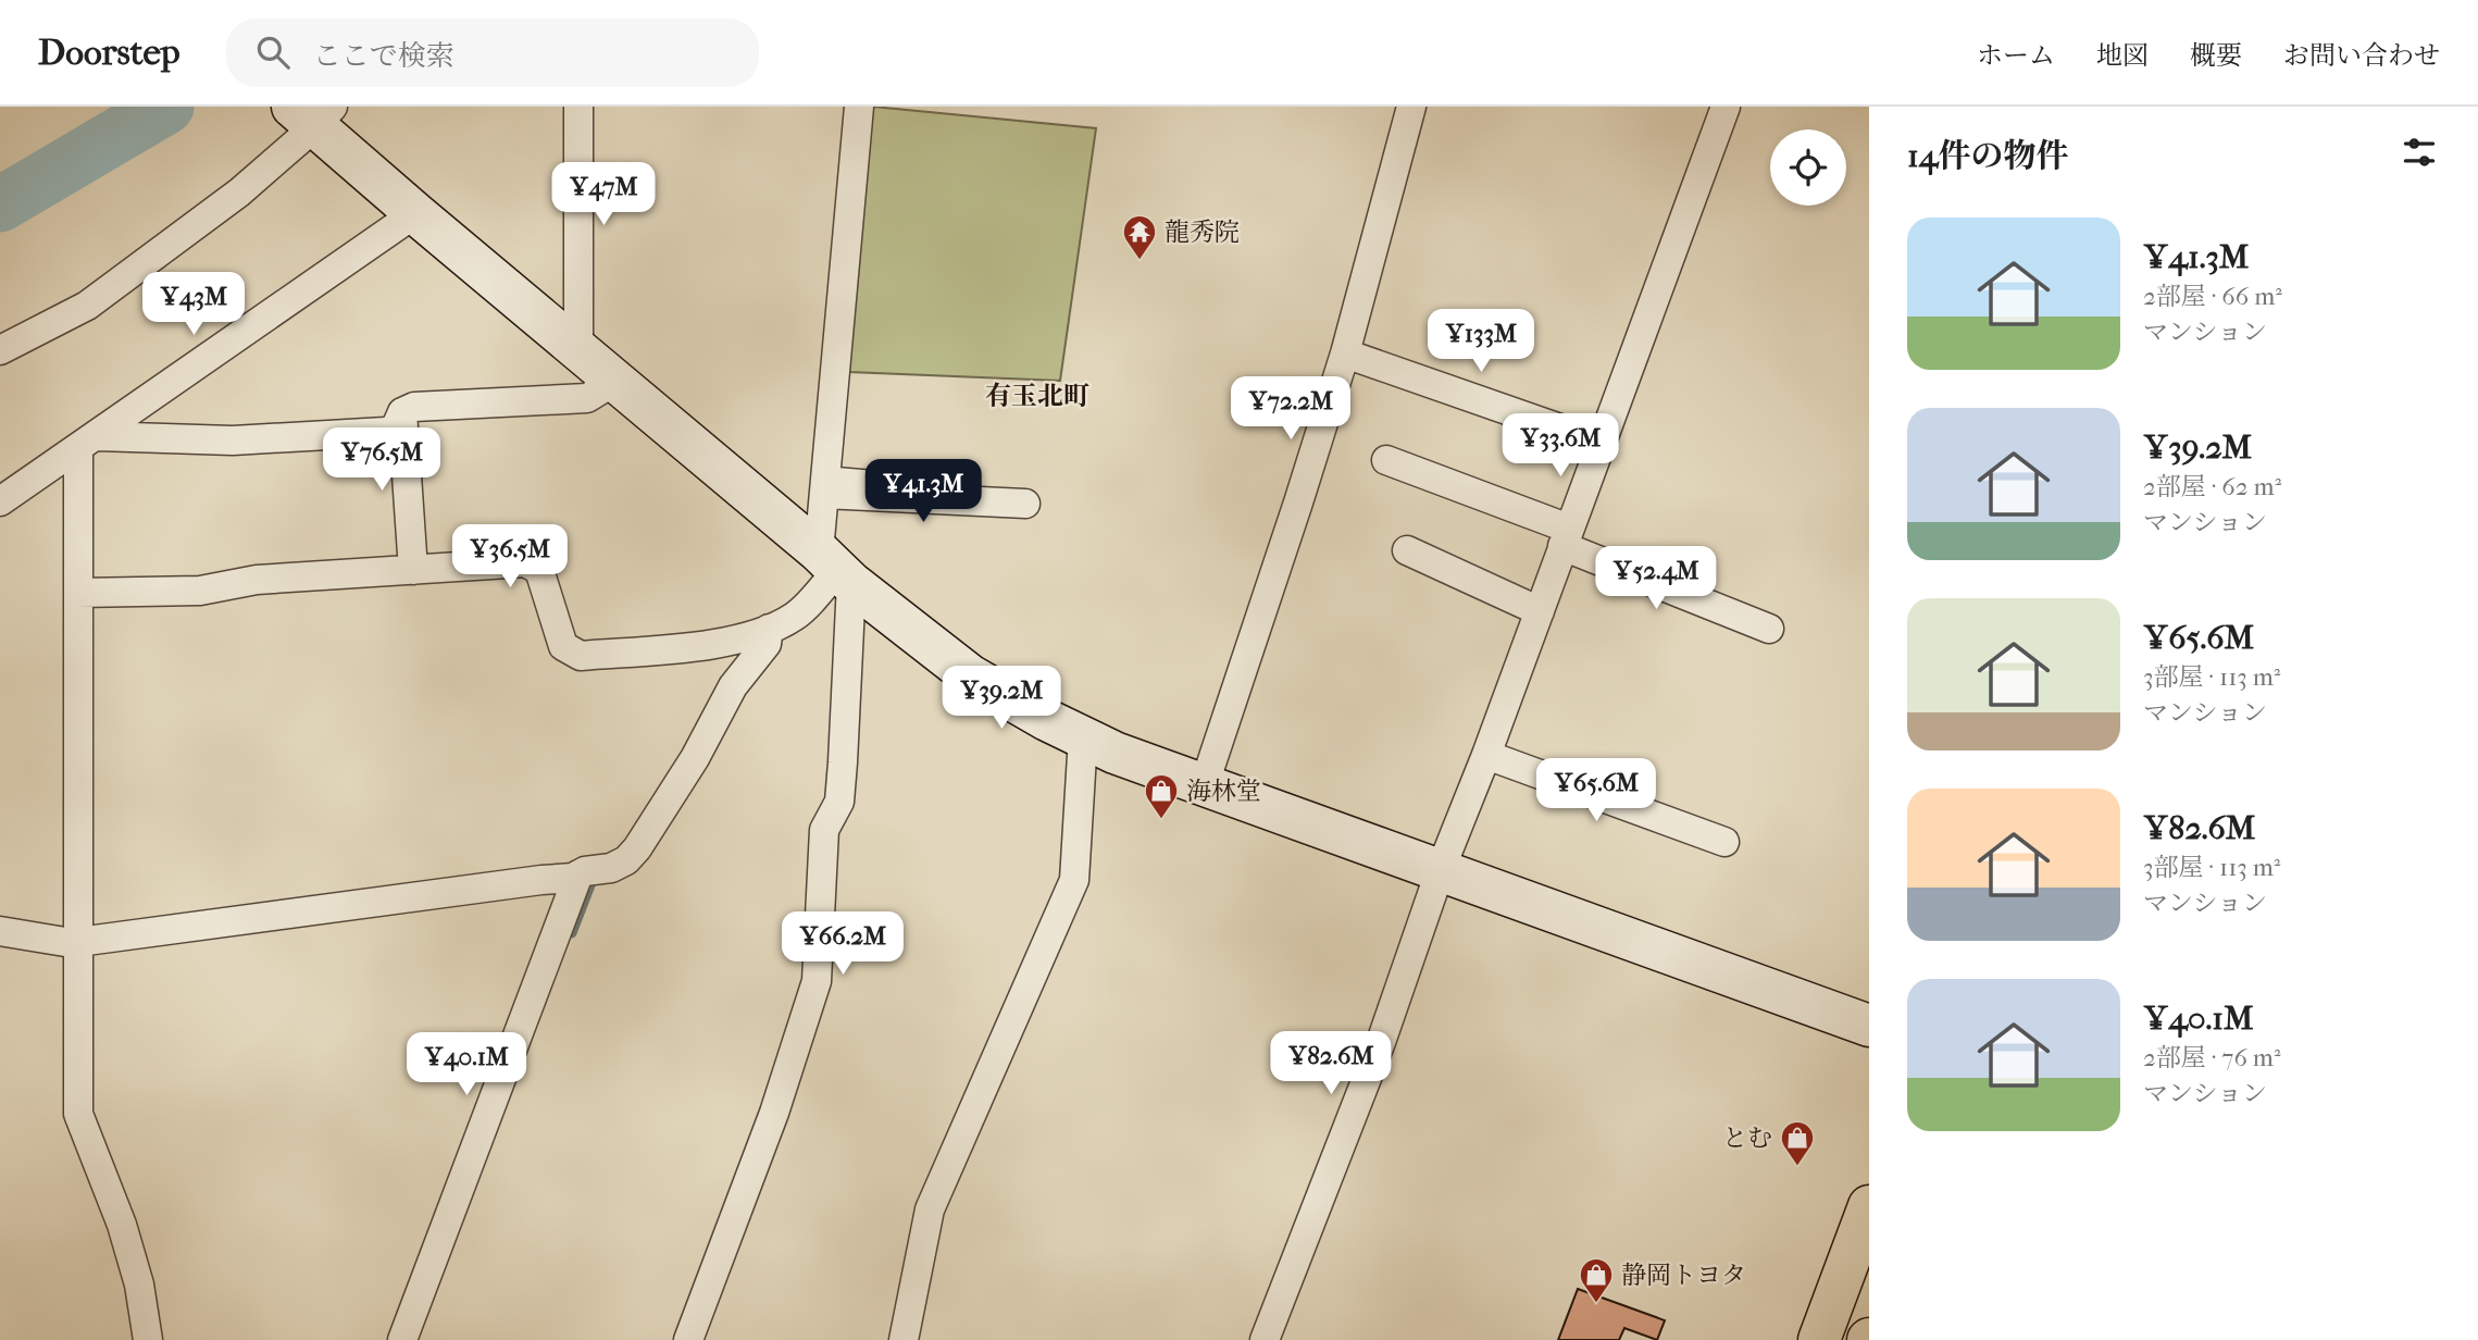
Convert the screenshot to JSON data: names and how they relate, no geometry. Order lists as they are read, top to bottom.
{
  "districts": ["有玉北町"],
  "places": {
    "temple": ["龍秀院"],
    "shop": ["海林堂", "とむ", "静岡トヨタ"]
  },
  "page": {
    "header": "Doorstep",
    "search": "ここで検索",
    "nav": [
      "ホーム",
      "地図",
      "概要",
      "お問い合わせ"
    ],
    "heading": "14件の物件",
    "price": [
      "¥47M",
      "¥43M",
      "¥133M",
      "¥72.2M",
      "¥33.6M",
      "¥76.5M",
      "¥41.3M",
      "¥36.5M",
      "¥52.4M",
      "¥39.2M",
      "¥65.6M",
      "¥66.2M",
      "¥82.6M",
      "¥40.1M"
    ],
    "list": [
      {
        "name": "¥41.3M",
        "note": "2部屋 · 66 m² · マンション"
      },
      {
        "name": "¥39.2M",
        "note": "2部屋 · 62 m² · マンション"
      },
      {
        "name": "¥65.6M",
        "note": "3部屋 · 113 m² · マンション"
      },
      {
        "name": "¥82.6M",
        "note": "3部屋 · 113 m² · マンション"
      },
      {
        "name": "¥40.1M",
        "note": "2部屋 · 76 m² · マンション"
      }
    ]
  }
}
